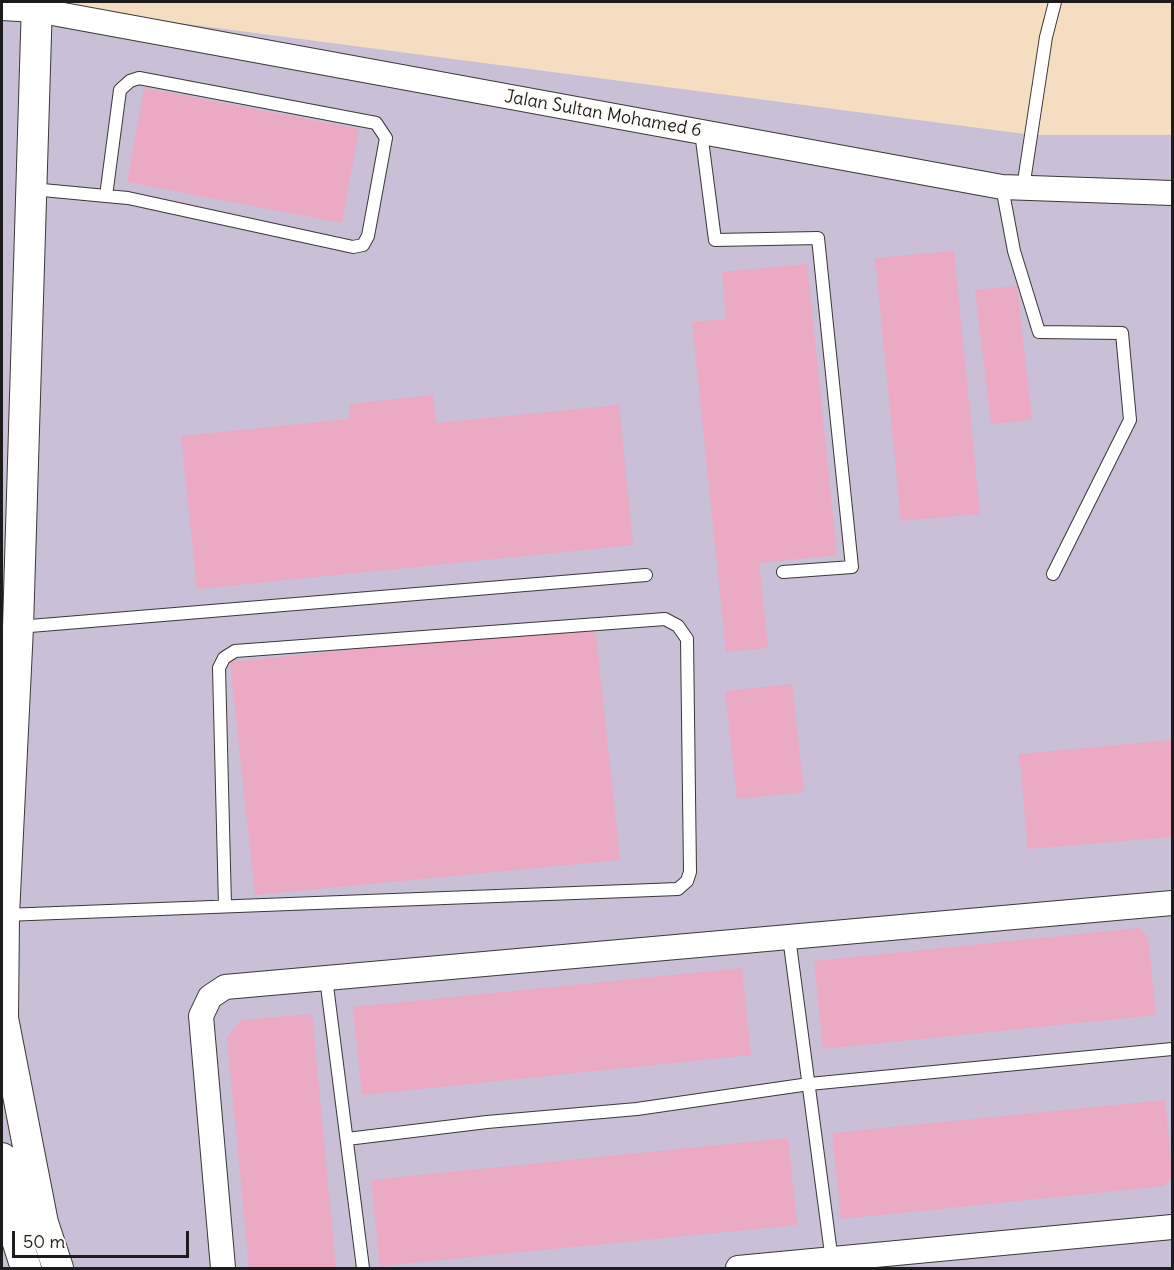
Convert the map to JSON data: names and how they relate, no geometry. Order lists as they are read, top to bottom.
{
  "streets": {
    "street": ["Jalan Sultan Mohamed 6"]
  },
  "scale_bar": "50 m"
}
